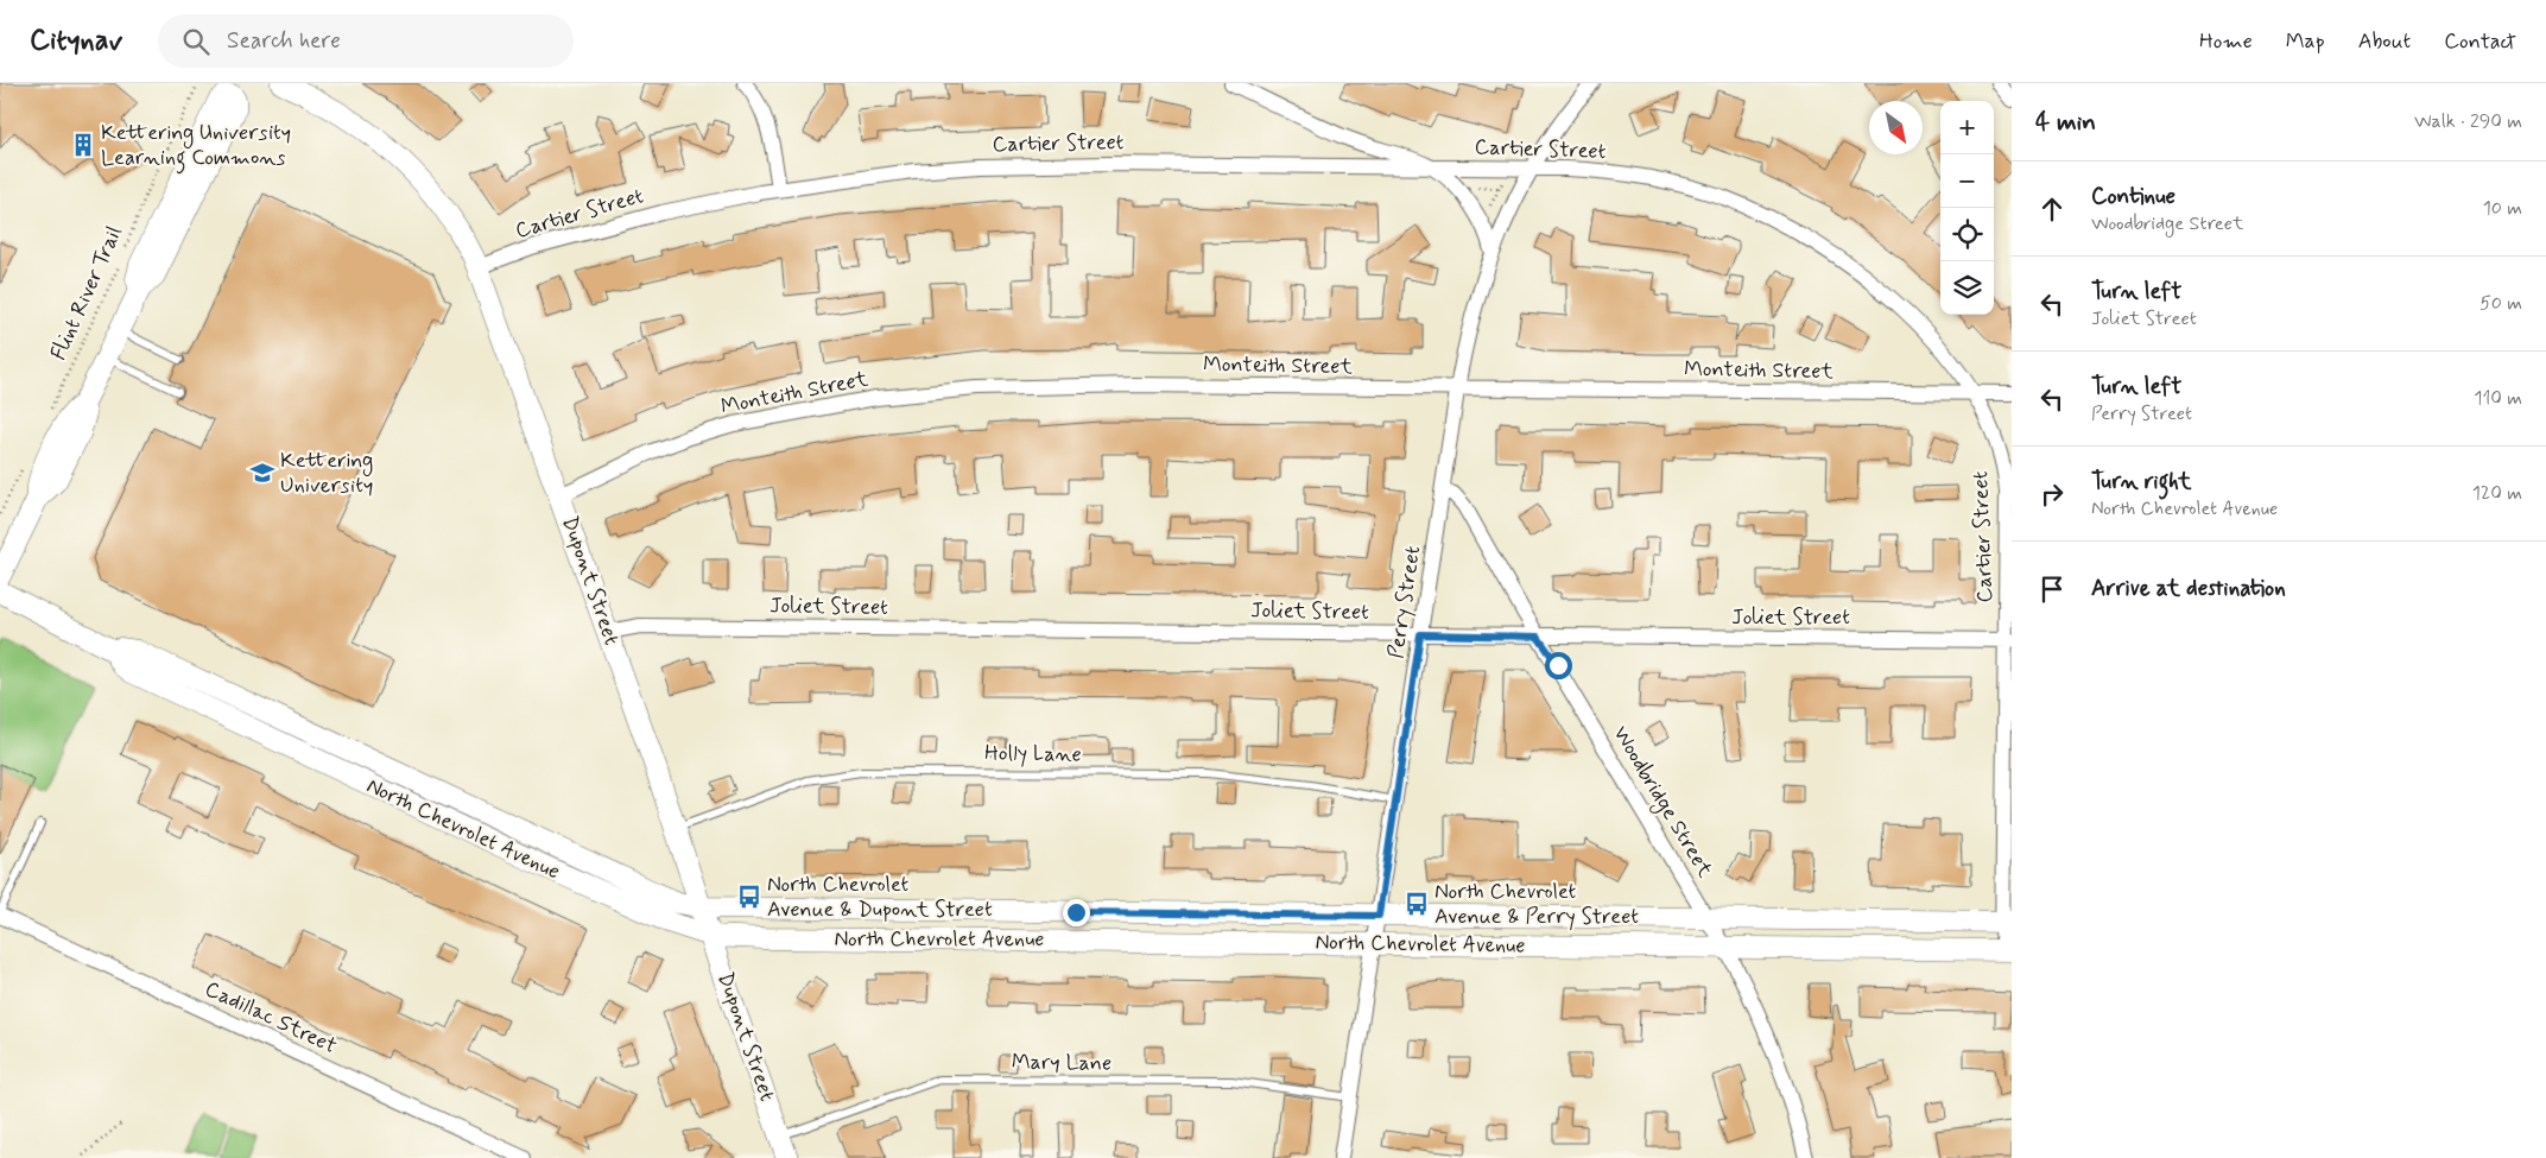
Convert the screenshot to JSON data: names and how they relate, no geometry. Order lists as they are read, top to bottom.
{
  "streets": {
    "street": [
      "Cartier Street",
      "Monteith Street",
      "Dupont Street",
      "Perry Street",
      "Joliet Street",
      "Woodbridge Street",
      "North Chevrolet Avenue",
      "Cadillac Street"
    ],
    "lane": ["Holly Lane", "Mary Lane"],
    "path": ["Flint River Trail"]
  },
  "crossings": [
    ["Cartier Street", "Monteith Street"],
    ["Cartier Street", "Dupont Street"],
    ["Cartier Street", "Perry Street"],
    ["Cartier Street", "Joliet Street"],
    ["Cartier Street", "North Chevrolet Avenue"],
    ["Monteith Street", "Dupont Street"],
    ["Monteith Street", "Perry Street"],
    ["Dupont Street", "Joliet Street"],
    ["Dupont Street", "Holly Lane"],
    ["Dupont Street", "North Chevrolet Avenue"],
    ["Dupont Street", "Mary Lane"],
    ["Perry Street", "Joliet Street"],
    ["Perry Street", "Holly Lane"],
    ["Perry Street", "Woodbridge Street"],
    ["Perry Street", "North Chevrolet Avenue"],
    ["Perry Street", "Mary Lane"],
    ["Joliet Street", "Woodbridge Street"],
    ["Woodbridge Street", "North Chevrolet Avenue"]
  ],
  "places": {
    "building": ["Kettering University Learning Commons"],
    "school or university": ["Kettering University"],
    "bus stop": ["North Chevrolet Avenue & Dupont Street", "North Chevrolet Avenue & Perry Street"]
  },
  "north": "bottom right",
  "page": {
    "header": "Citynav",
    "search": "Search here",
    "nav": [
      "Home",
      "Map",
      "About",
      "Contact"
    ],
    "heading": ["4 min", "Walk · 290 m"],
    "map_buttons": ["+", "−"],
    "list": [
      ["Continue", "Woodbridge Street", "10 m"],
      ["Turn left", "Joliet Street", "50 m"],
      ["Turn left", "Perry Street", "110 m"],
      ["Turn right", "North Chevrolet Avenue", "120 m"],
      "Arrive at destination"
    ]
  }
}
